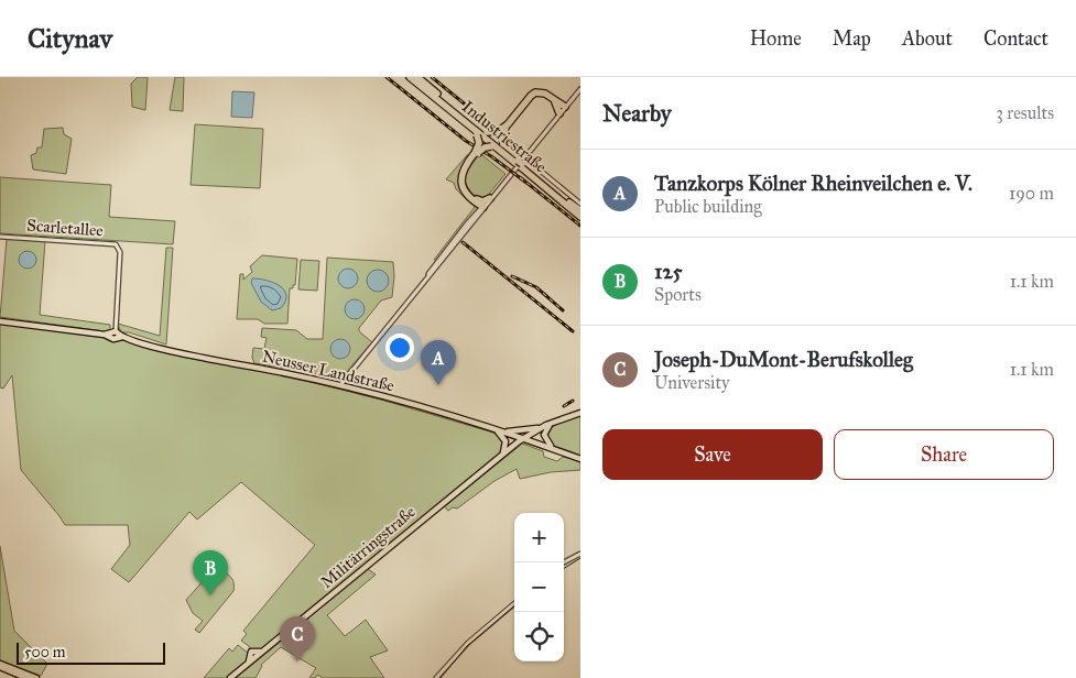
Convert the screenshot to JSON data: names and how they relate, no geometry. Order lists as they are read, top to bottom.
{
  "streets": {
    "highway": ["Industriestraße"],
    "main road": ["Neusser Landstraße", "Militärringstraße"],
    "street": ["Scarletallee"]
  },
  "crossings": [
    ["Scarletallee", "Neusser Landstraße"],
    ["Neusser Landstraße", "Militärringstraße"]
  ],
  "scale_bar": "500 m",
  "page": {
    "header": "Citynav",
    "nav": [
      "Home",
      "Map",
      "About",
      "Contact"
    ],
    "heading": ["Nearby", "3 results"],
    "list": [
      {
        "mark": "A",
        "name": "Tanzkorps Kölner Rheinveilchen e. V.",
        "note": "Public building",
        "value": "190 m"
      },
      {
        "mark": "B",
        "name": "125",
        "note": "Sports",
        "value": "1.1 km"
      },
      {
        "mark": "C",
        "name": "Joseph-DuMont-Berufskolleg",
        "note": "University",
        "value": "1.1 km"
      }
    ],
    "pins": ["A", "B", "C"],
    "buttons": ["Save", "Share"],
    "map_buttons": ["+", "−"],
    "scale": "500 m"
  }
}
